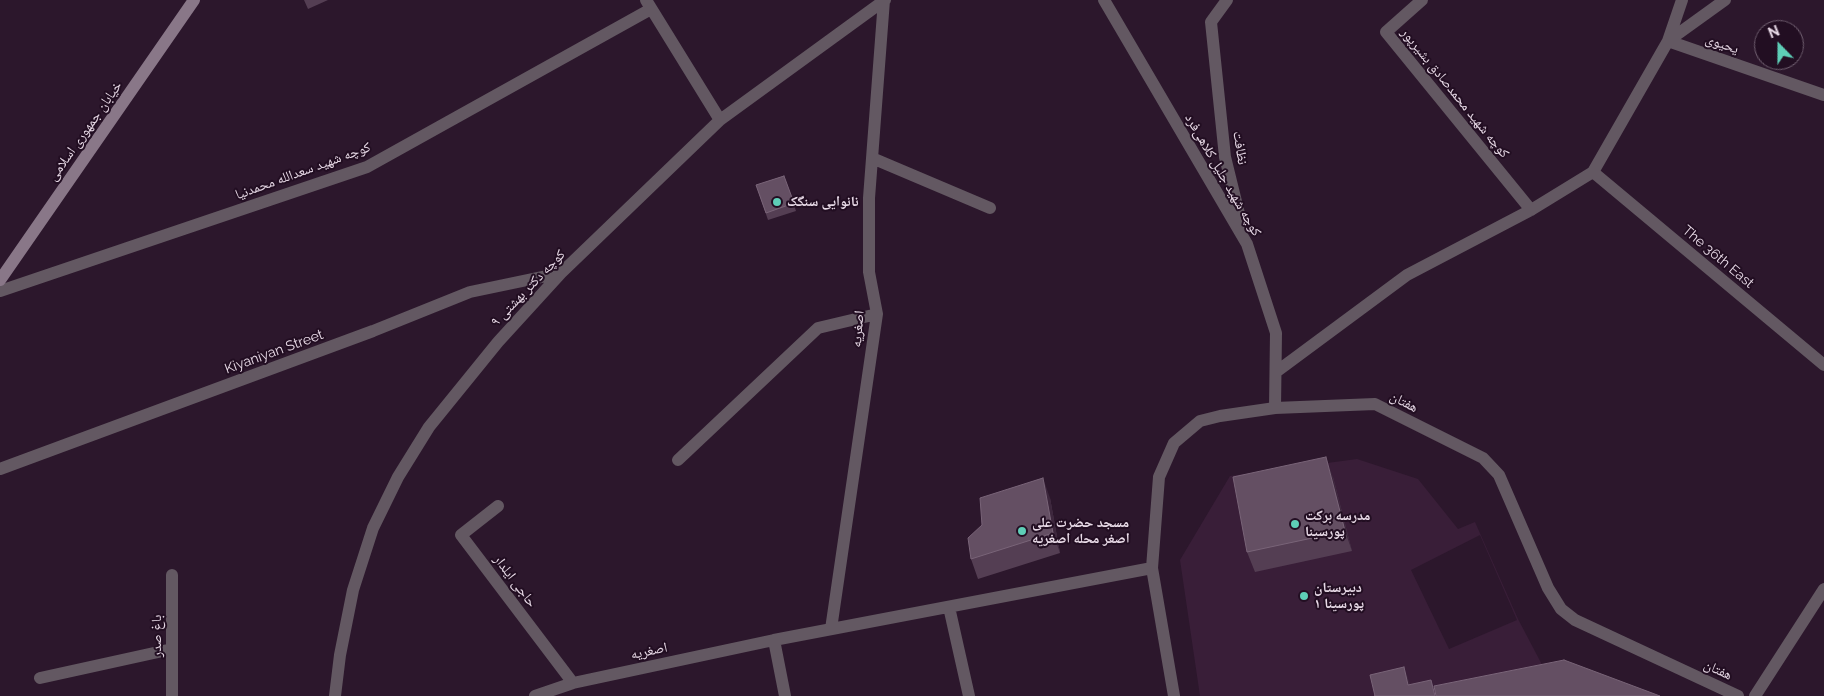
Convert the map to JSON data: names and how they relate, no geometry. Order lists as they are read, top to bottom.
{
  "streets": {
    "main road": ["خیابان جمهوری اسلامی"],
    "street": [
      "یحیوی",
      "کوچه شهید محمدصادق بشیرپور",
      "نظافت",
      "کوچه شهید سعدالله محمدنیا",
      "کوچه شهید جلیل کلاهی‌فرد",
      "The 36th East",
      "کوچه دکتر بهشتی ۹",
      "اصغریه",
      "Kiyaniyan Street",
      "هفتان",
      "حاجی ایلدار",
      "باغ صدر"
    ]
  },
  "crossings": [
    ["نظافت", "کوچه شهید جلیل کلاهی‌فرد"],
    ["کوچه شهید جلیل کلاهی‌فرد", "هفتان"],
    ["کوچه دکتر بهشتی ۹", "اصغریه"],
    ["کوچه دکتر بهشتی ۹", "Kiyaniyan Street"],
    ["اصغریه", "هفتان"],
    ["اصغریه", "حاجی ایلدار"]
  ],
  "places": [
    "نانوایی سنگک",
    "مدرسه برکت پورسینا",
    "مسجد حضرت علی اصغر محله اصغریه",
    "دبیرستان پورسینا ۱"
  ],
  "north": "top"
}
